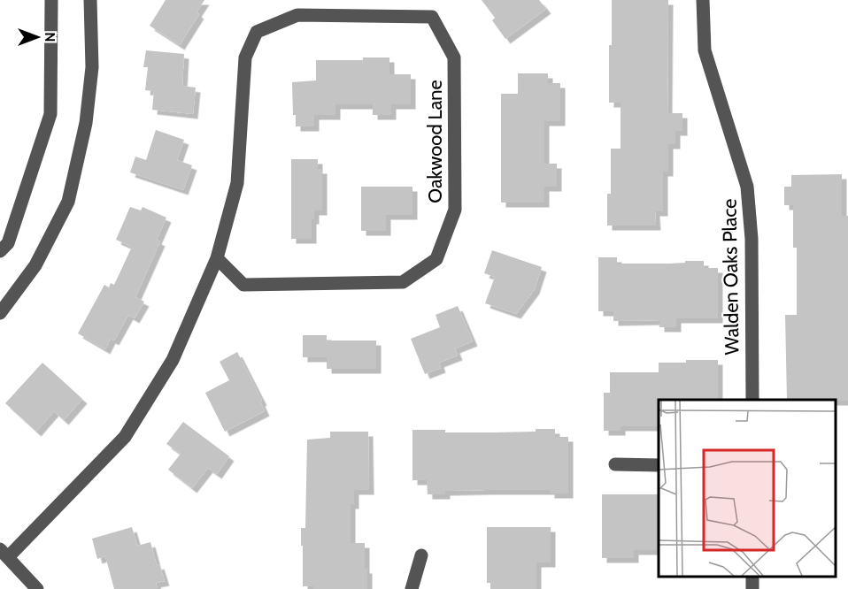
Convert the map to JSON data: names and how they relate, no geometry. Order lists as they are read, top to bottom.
{
  "streets": {
    "street": ["Oakwood Lane", "Walden Oaks Place"]
  },
  "north": "right"
}
